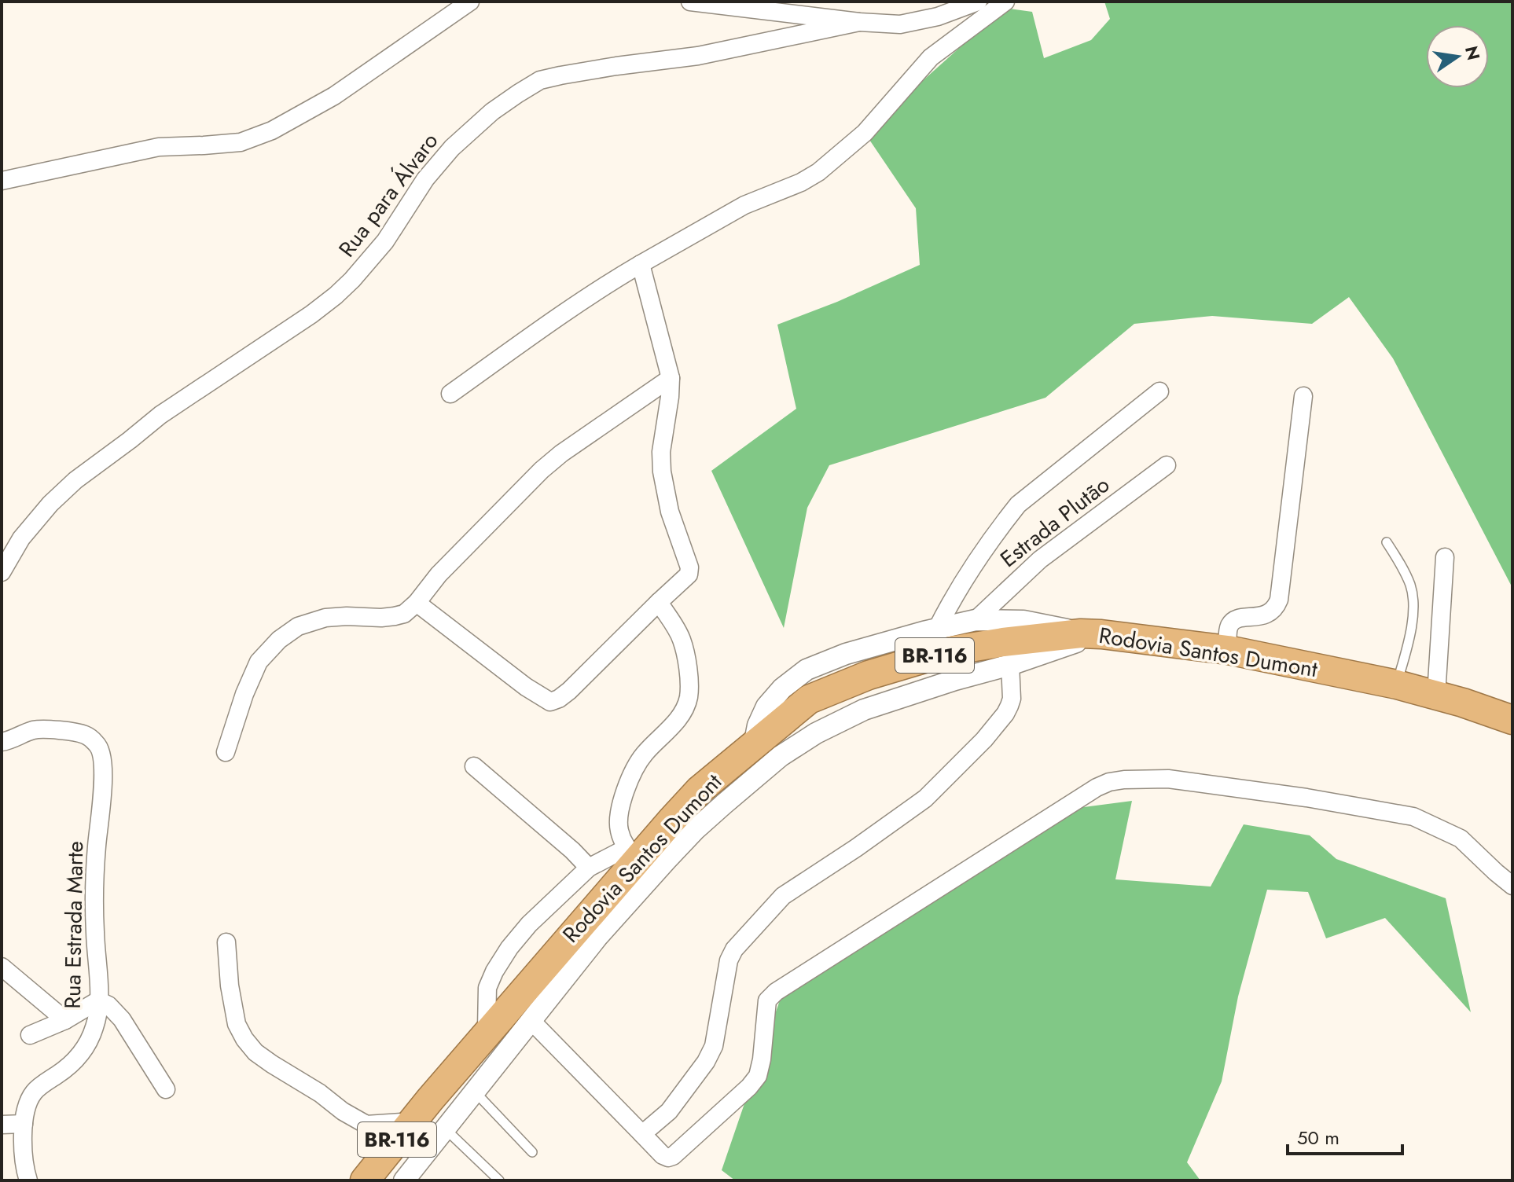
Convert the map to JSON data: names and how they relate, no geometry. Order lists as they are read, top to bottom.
{
  "streets": {
    "highway": ["Rodovia Santos Dumont", "BR-116"],
    "street": ["Rua para Álvaro", "Estrada Plutão", "Rua Estrada Marte"]
  },
  "scale_bar": "50 m",
  "north": "right"
}
